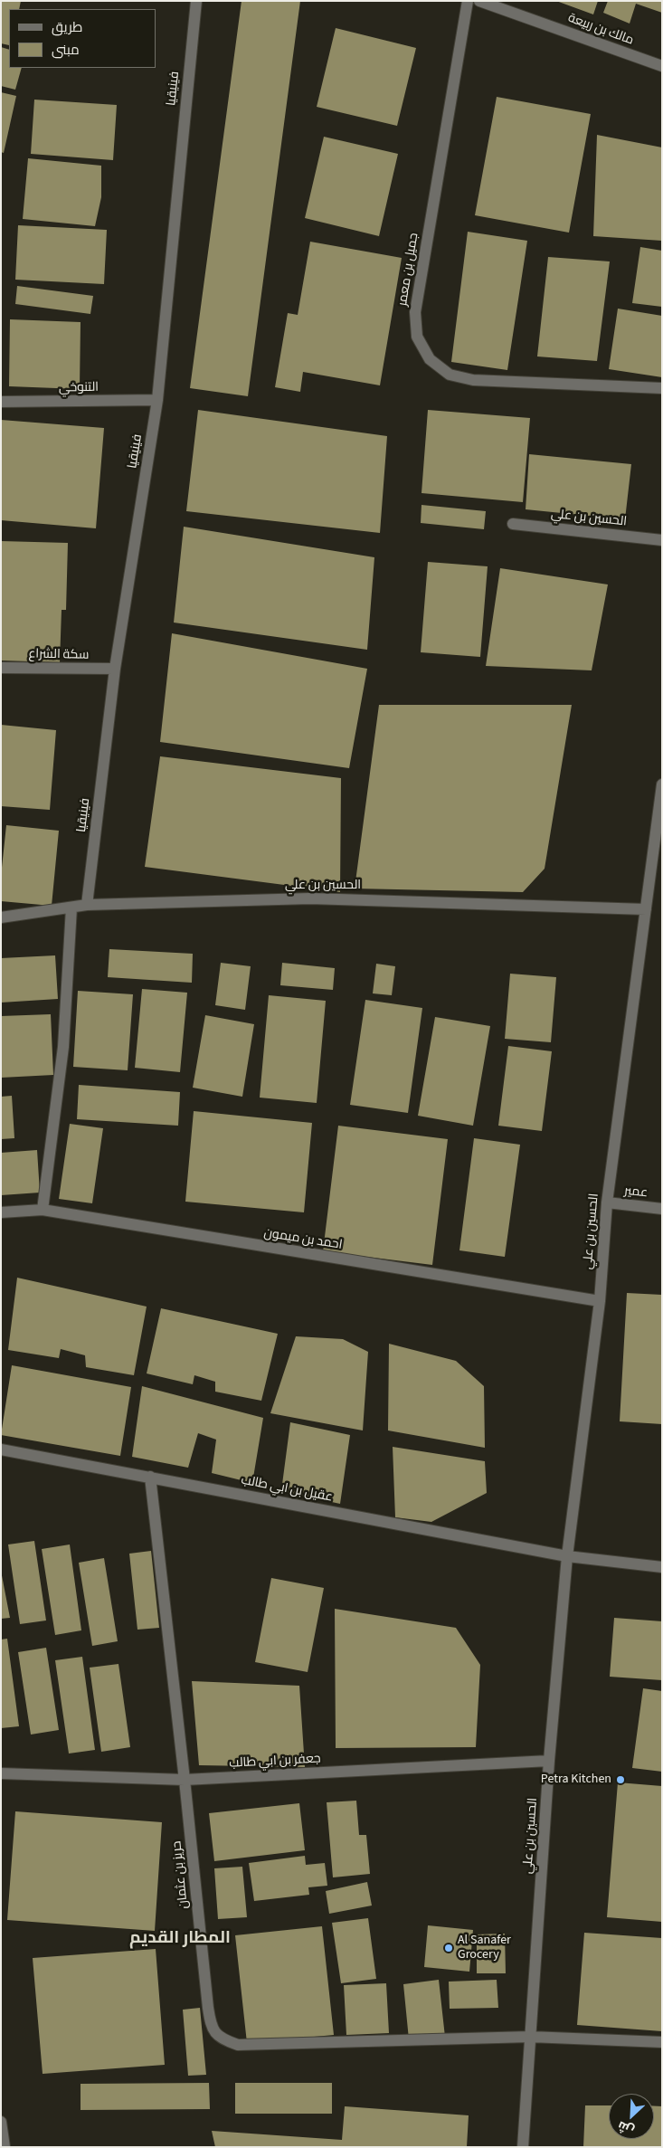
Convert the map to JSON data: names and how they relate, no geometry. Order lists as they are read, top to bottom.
{
  "streets": {
    "street": [
      "مالك بن ربيعة",
      "فينيقيا",
      "جميل بن معمر",
      "التنوخي",
      "الحسين بن علي",
      "سكة الشراع",
      "عمير",
      "احمد بن ميمون",
      "عقيل بن ابي طالب",
      "جعفر بن ابي طالب",
      "حريز بن عثمان"
    ]
  },
  "crossings": [
    ["فينيقيا", "التنوخي"],
    ["فينيقيا", "الحسين بن علي"],
    ["فينيقيا", "سكة الشراع"],
    ["الحسين بن علي", "عمير"],
    ["الحسين بن علي", "احمد بن ميمون"],
    ["الحسين بن علي", "عقيل بن ابي طالب"],
    ["الحسين بن علي", "جعفر بن ابي طالب"],
    ["الحسين بن علي", "حريز بن عثمان"],
    ["عقيل بن ابي طالب", "حريز بن عثمان"],
    ["جعفر بن ابي طالب", "حريز بن عثمان"]
  ],
  "districts": ["المطار القديم"],
  "places": ["Petra Kitchen", "Al Sanafer Grocery"],
  "legend": ["طريق", "مبنى"],
  "north": "bottom left"
}
